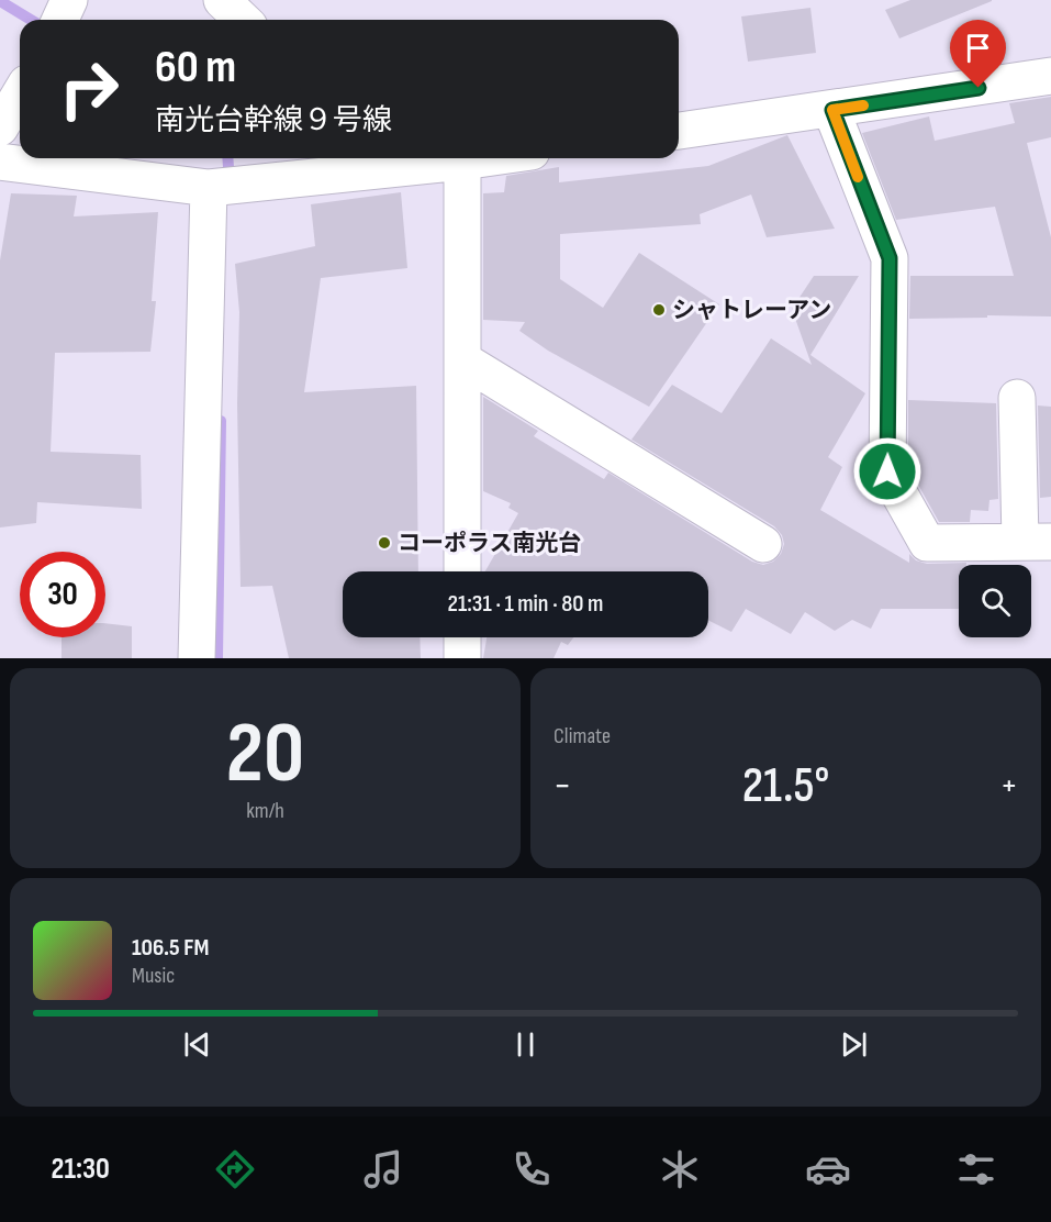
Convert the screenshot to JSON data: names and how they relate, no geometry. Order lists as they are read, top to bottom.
{
  "places": ["シャトレーアン", "コーポラス南光台"],
  "page": {
    "turn": ["60 m", "南光台幹線９号線"],
    "limit": "30",
    "trip": "21:31 · 1 min · 80 m",
    "tile": [
      ["20", "km/h"],
      "Climate"
    ],
    "heat": ["−", "21.5°", "+"],
    "song": ["106.5 FM", "Music"],
    "tabs": "21:30"
  }
}
